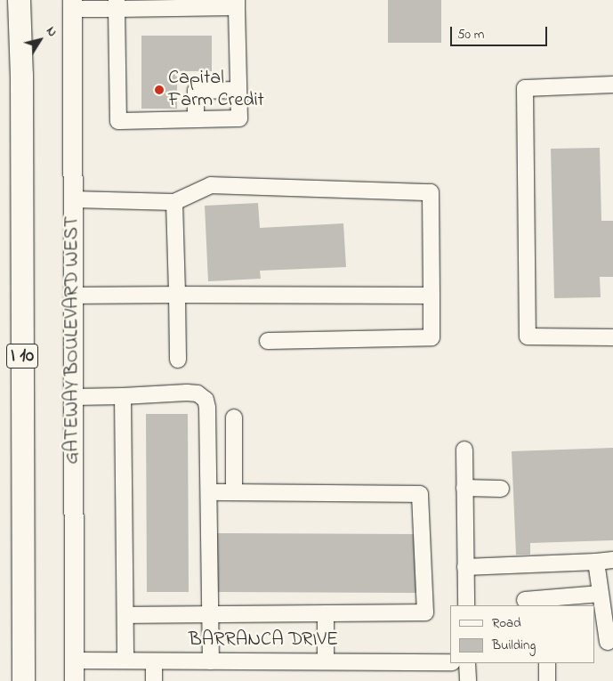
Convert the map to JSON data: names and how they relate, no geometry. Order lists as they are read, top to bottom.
{
  "streets": {
    "highway": ["I 10"],
    "main road": ["GATEWAY BOULEVARD WEST"],
    "street": ["BARRANCA DRIVE"]
  },
  "crossings": [
    ["GATEWAY BOULEVARD WEST", "BARRANCA DRIVE"]
  ],
  "places": ["Capital Farm Credit"],
  "legend": ["Road", "Building"],
  "scale_bar": "50 m",
  "north": "top right"
}
